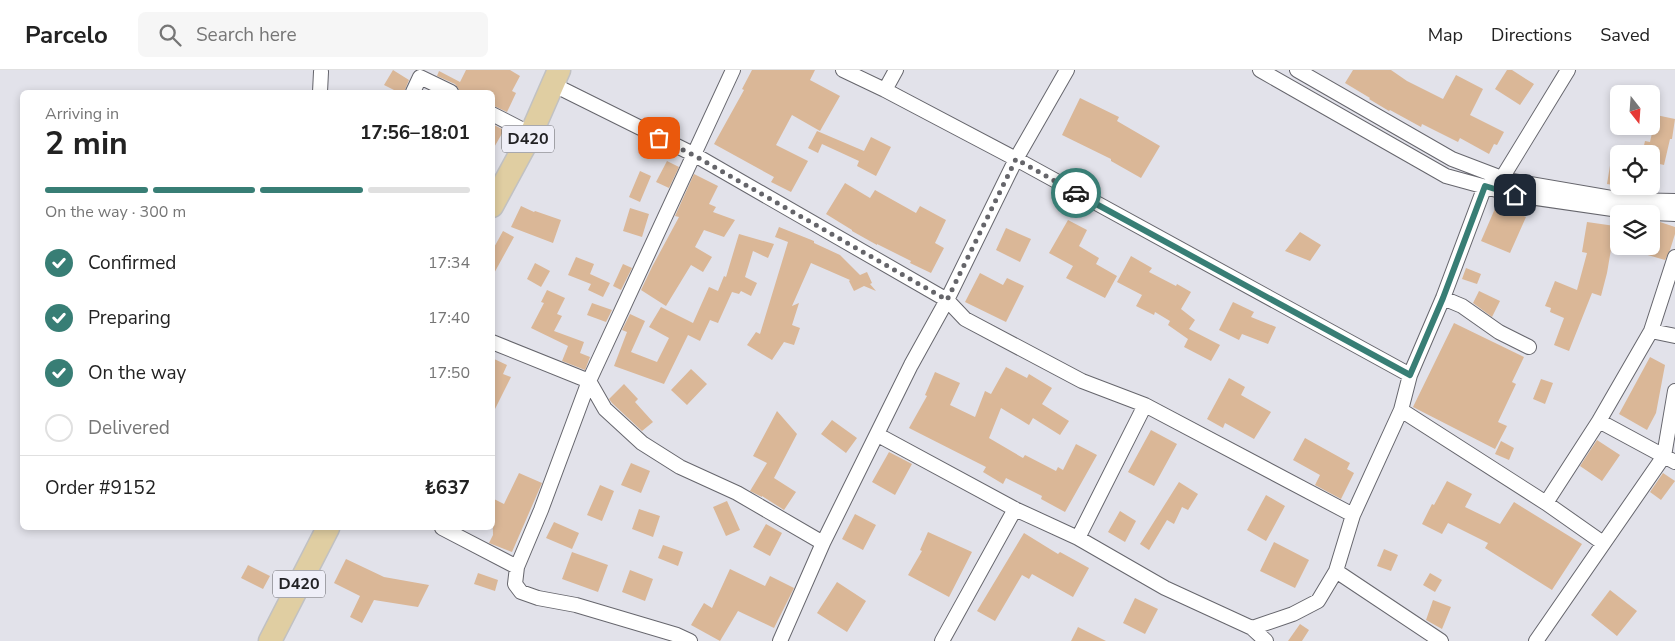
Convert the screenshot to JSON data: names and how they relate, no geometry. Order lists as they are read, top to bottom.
{
  "streets": {
    "main road": ["D420"]
  },
  "north": "bottom",
  "page": {
    "header": "Parcelo",
    "search": "Search here",
    "nav": ["Map", "Directions", "Saved"],
    "heading": ["2 min", "Arriving in", "17:56–18:01"],
    "panel": ["Order #9152", "₺637"],
    "bar": "On the way · 300 m",
    "list": [
      ["Confirmed", "17:34"],
      ["Preparing", "17:40"],
      ["On the way", "17:50"],
      "Delivered"
    ]
  }
}
